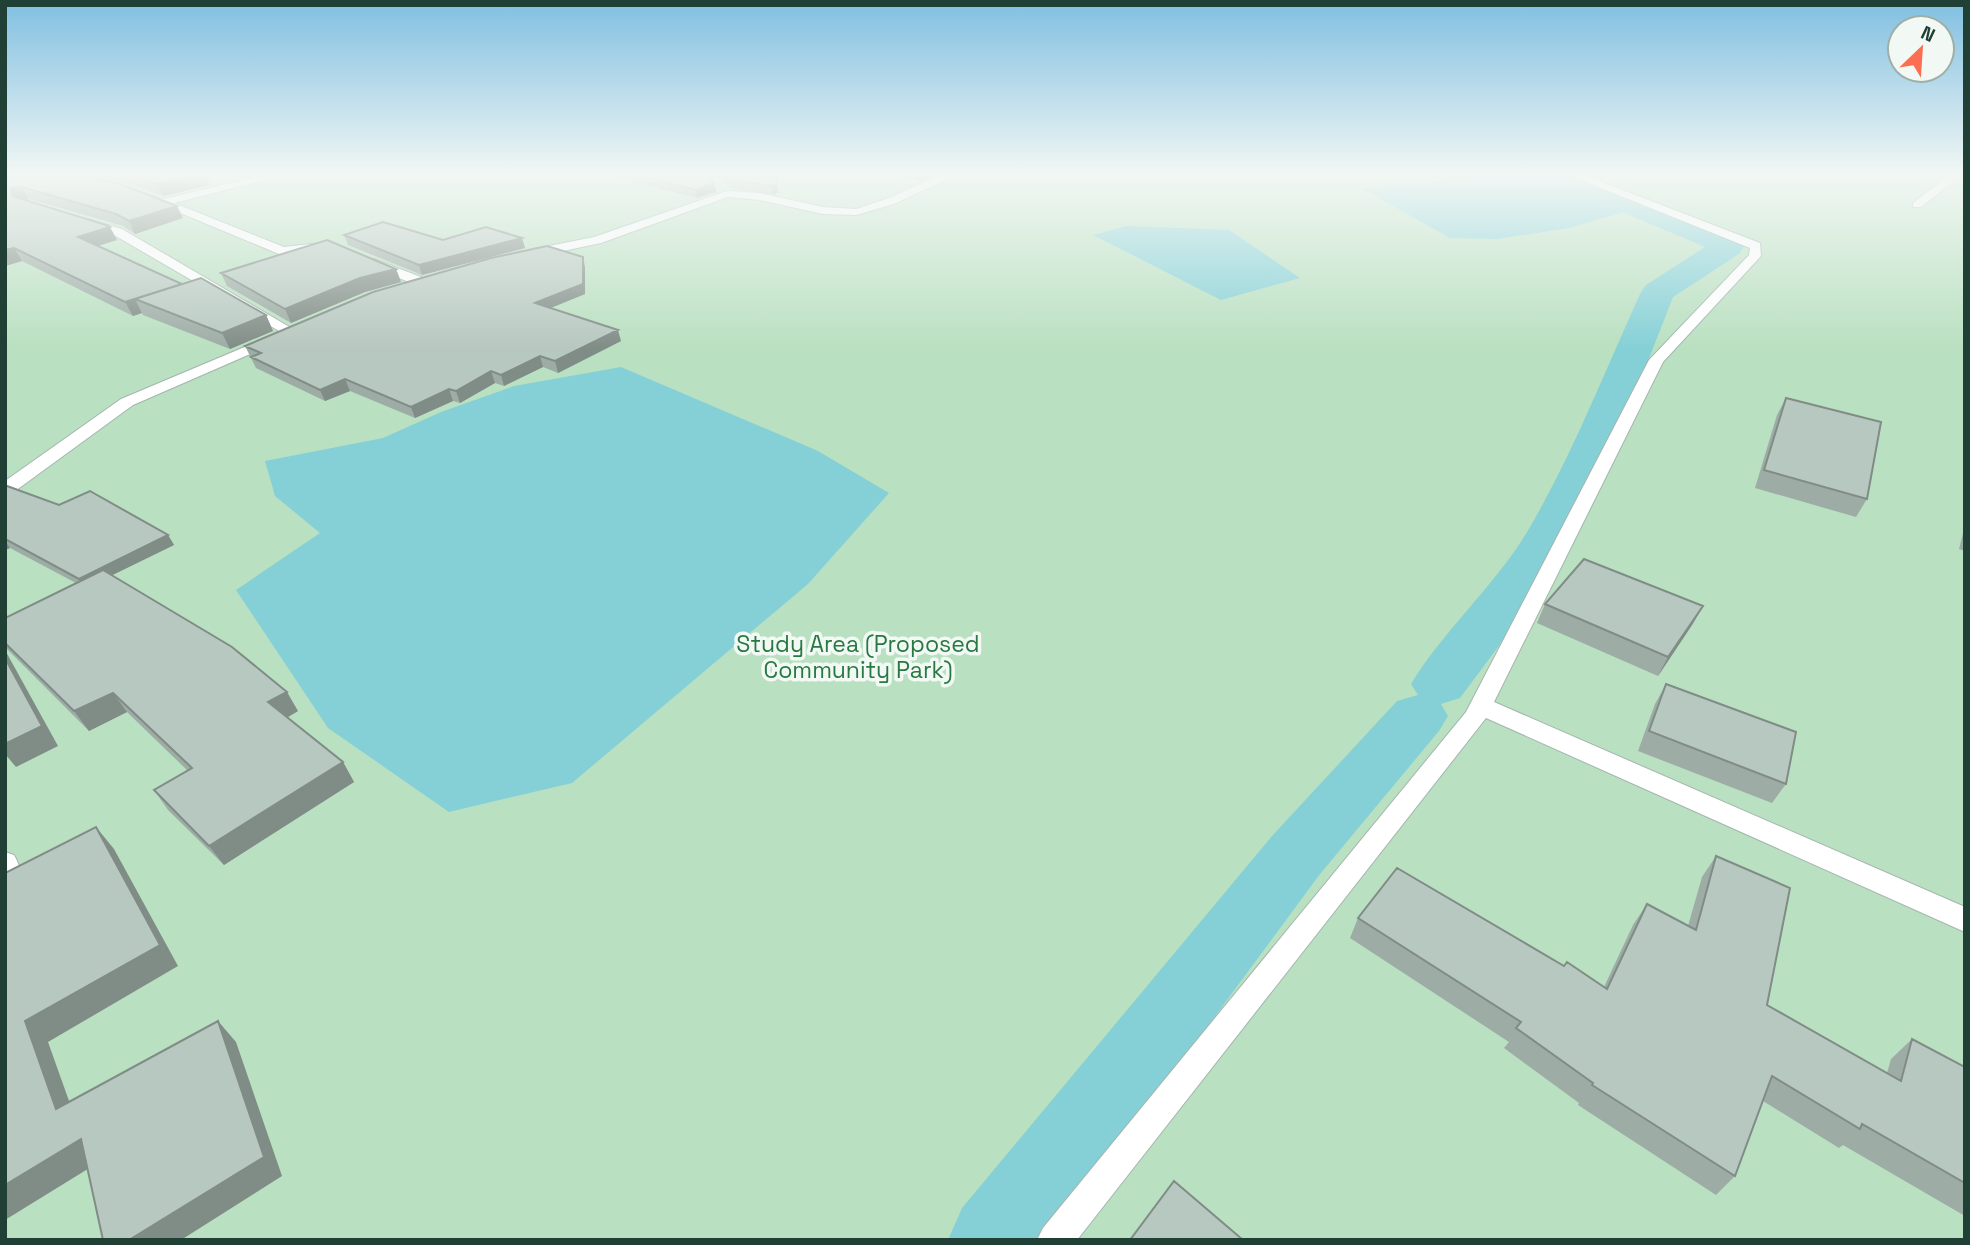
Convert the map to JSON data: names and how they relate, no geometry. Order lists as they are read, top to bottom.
{
  "parks": ["Study Area (Proposed Community Park)"],
  "north": "top right"
}
